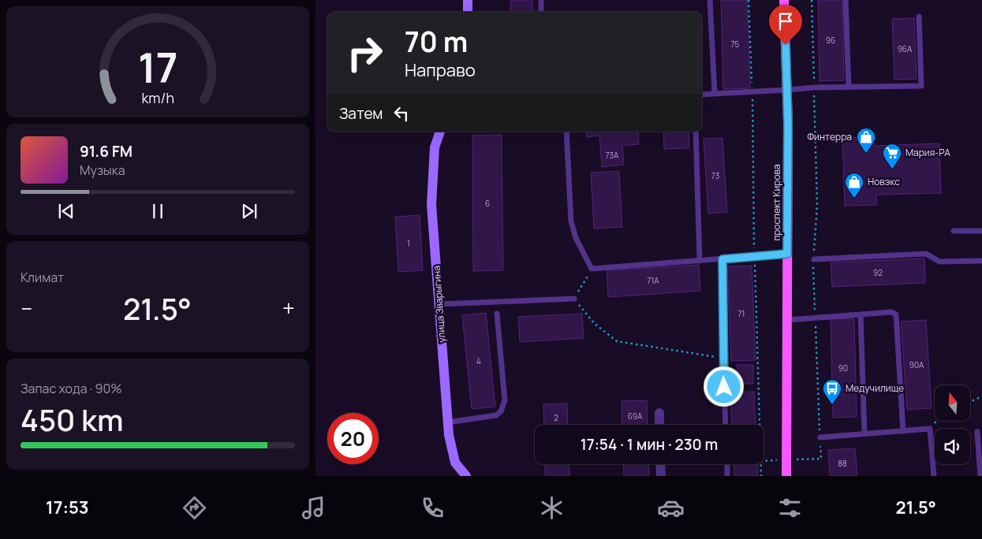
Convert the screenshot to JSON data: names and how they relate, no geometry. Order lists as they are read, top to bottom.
{
  "streets": {
    "main road": ["проспект Кирова"],
    "street": ["улица Зварыгина"]
  },
  "places": {
    "shop": ["Финтерра", "Новэкс"],
    "supermarket": ["Мария-РА"],
    "bus stop": ["Медучилище"]
  },
  "house_numbers": [
    "96",
    "75",
    "96А",
    "73А",
    "73",
    "6",
    "1",
    "92",
    "71А",
    "71",
    "4",
    "90А",
    "90",
    "69А",
    "2",
    "88"
  ],
  "north": "top",
  "page": {
    "turn": ["70 m", "Направо"],
    "then": "Затем",
    "song": ["91.6 FM", "Музыка"],
    "tile": [
      "Климат",
      ["Запас хода · 90%", "450 km"]
    ],
    "heat": ["−", "21.5°", "+"],
    "limit": "20",
    "trip": "17:54 · 1 мин · 230 m",
    "tabs": ["17:53", "21.5°"],
    "gauge": ["17", "km/h"]
  }
}
